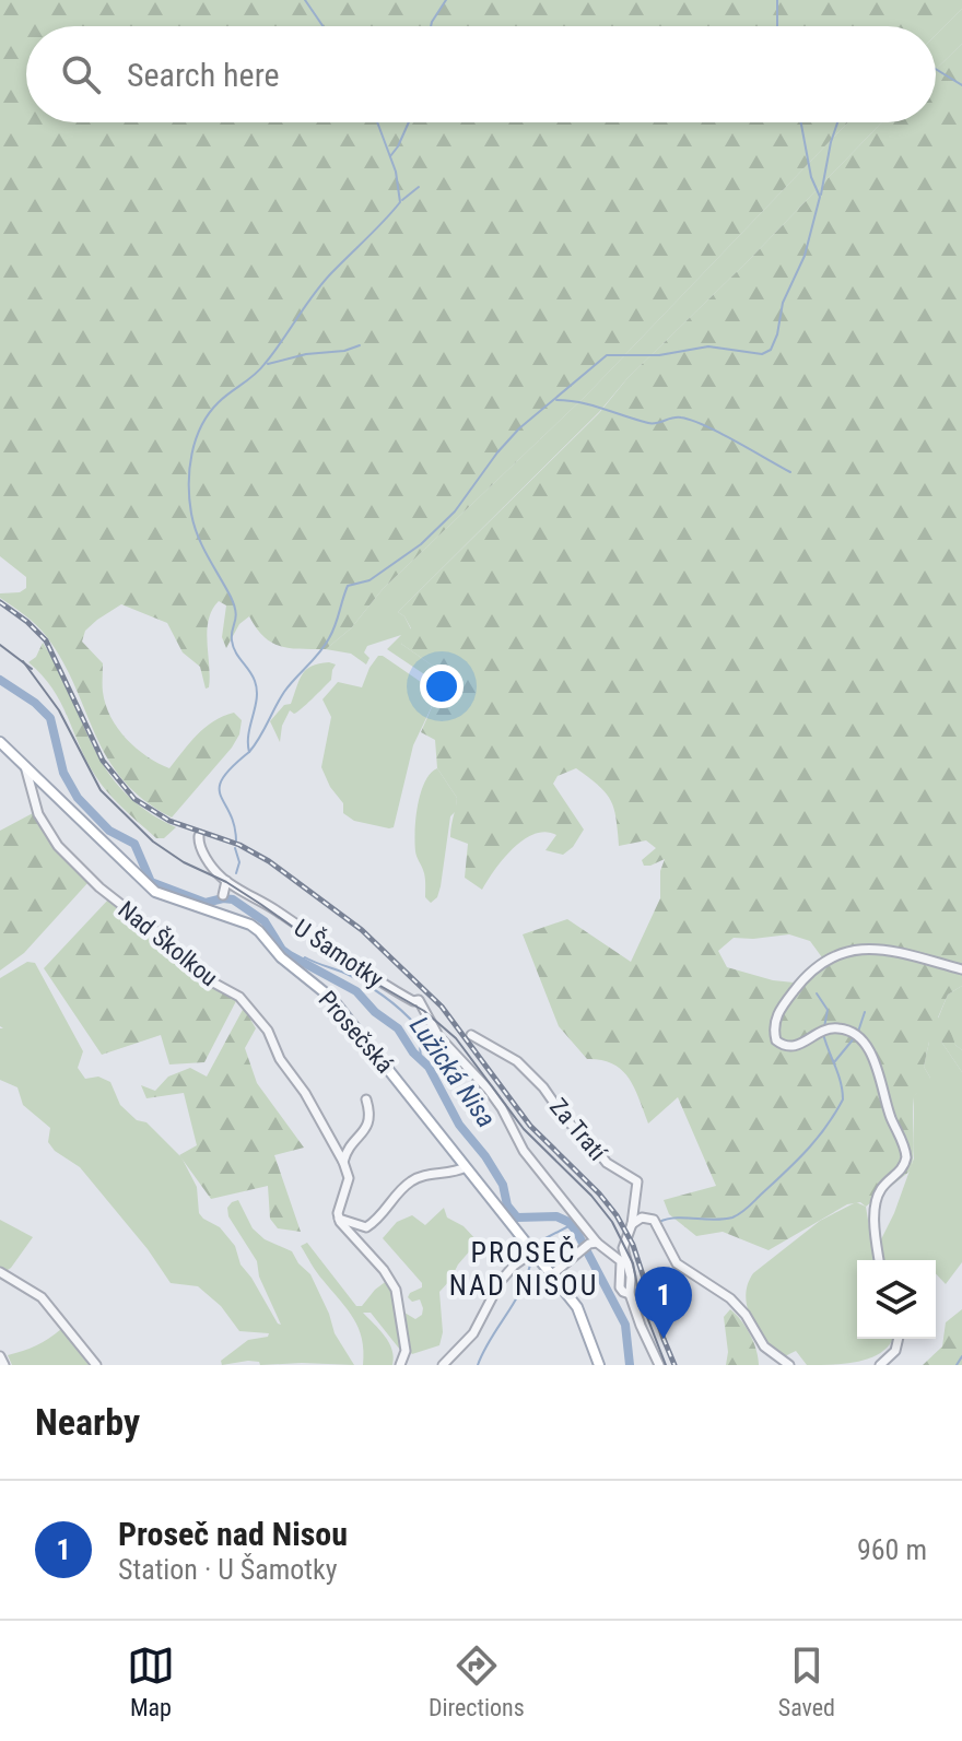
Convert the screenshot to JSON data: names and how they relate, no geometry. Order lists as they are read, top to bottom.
{
  "streets": {
    "main road": ["Prosečská"],
    "street": ["Nad Školkou", "U Šamotky", "Za Tratí"]
  },
  "crossings": [
    ["Nad Školkou", "Prosečská"],
    ["U Šamotky", "Za Tratí"]
  ],
  "districts": ["PROSEČ NAD NISOU"],
  "water": ["Lužická Nisa"],
  "page": {
    "search": "Search here",
    "pins": "1",
    "heading": "Nearby",
    "list": [
      {
        "mark": "1",
        "name": "Proseč nad Nisou",
        "note": "Station · U Šamotky",
        "value": "960 m"
      }
    ],
    "nav": ["Map", "Directions", "Saved"]
  }
}
